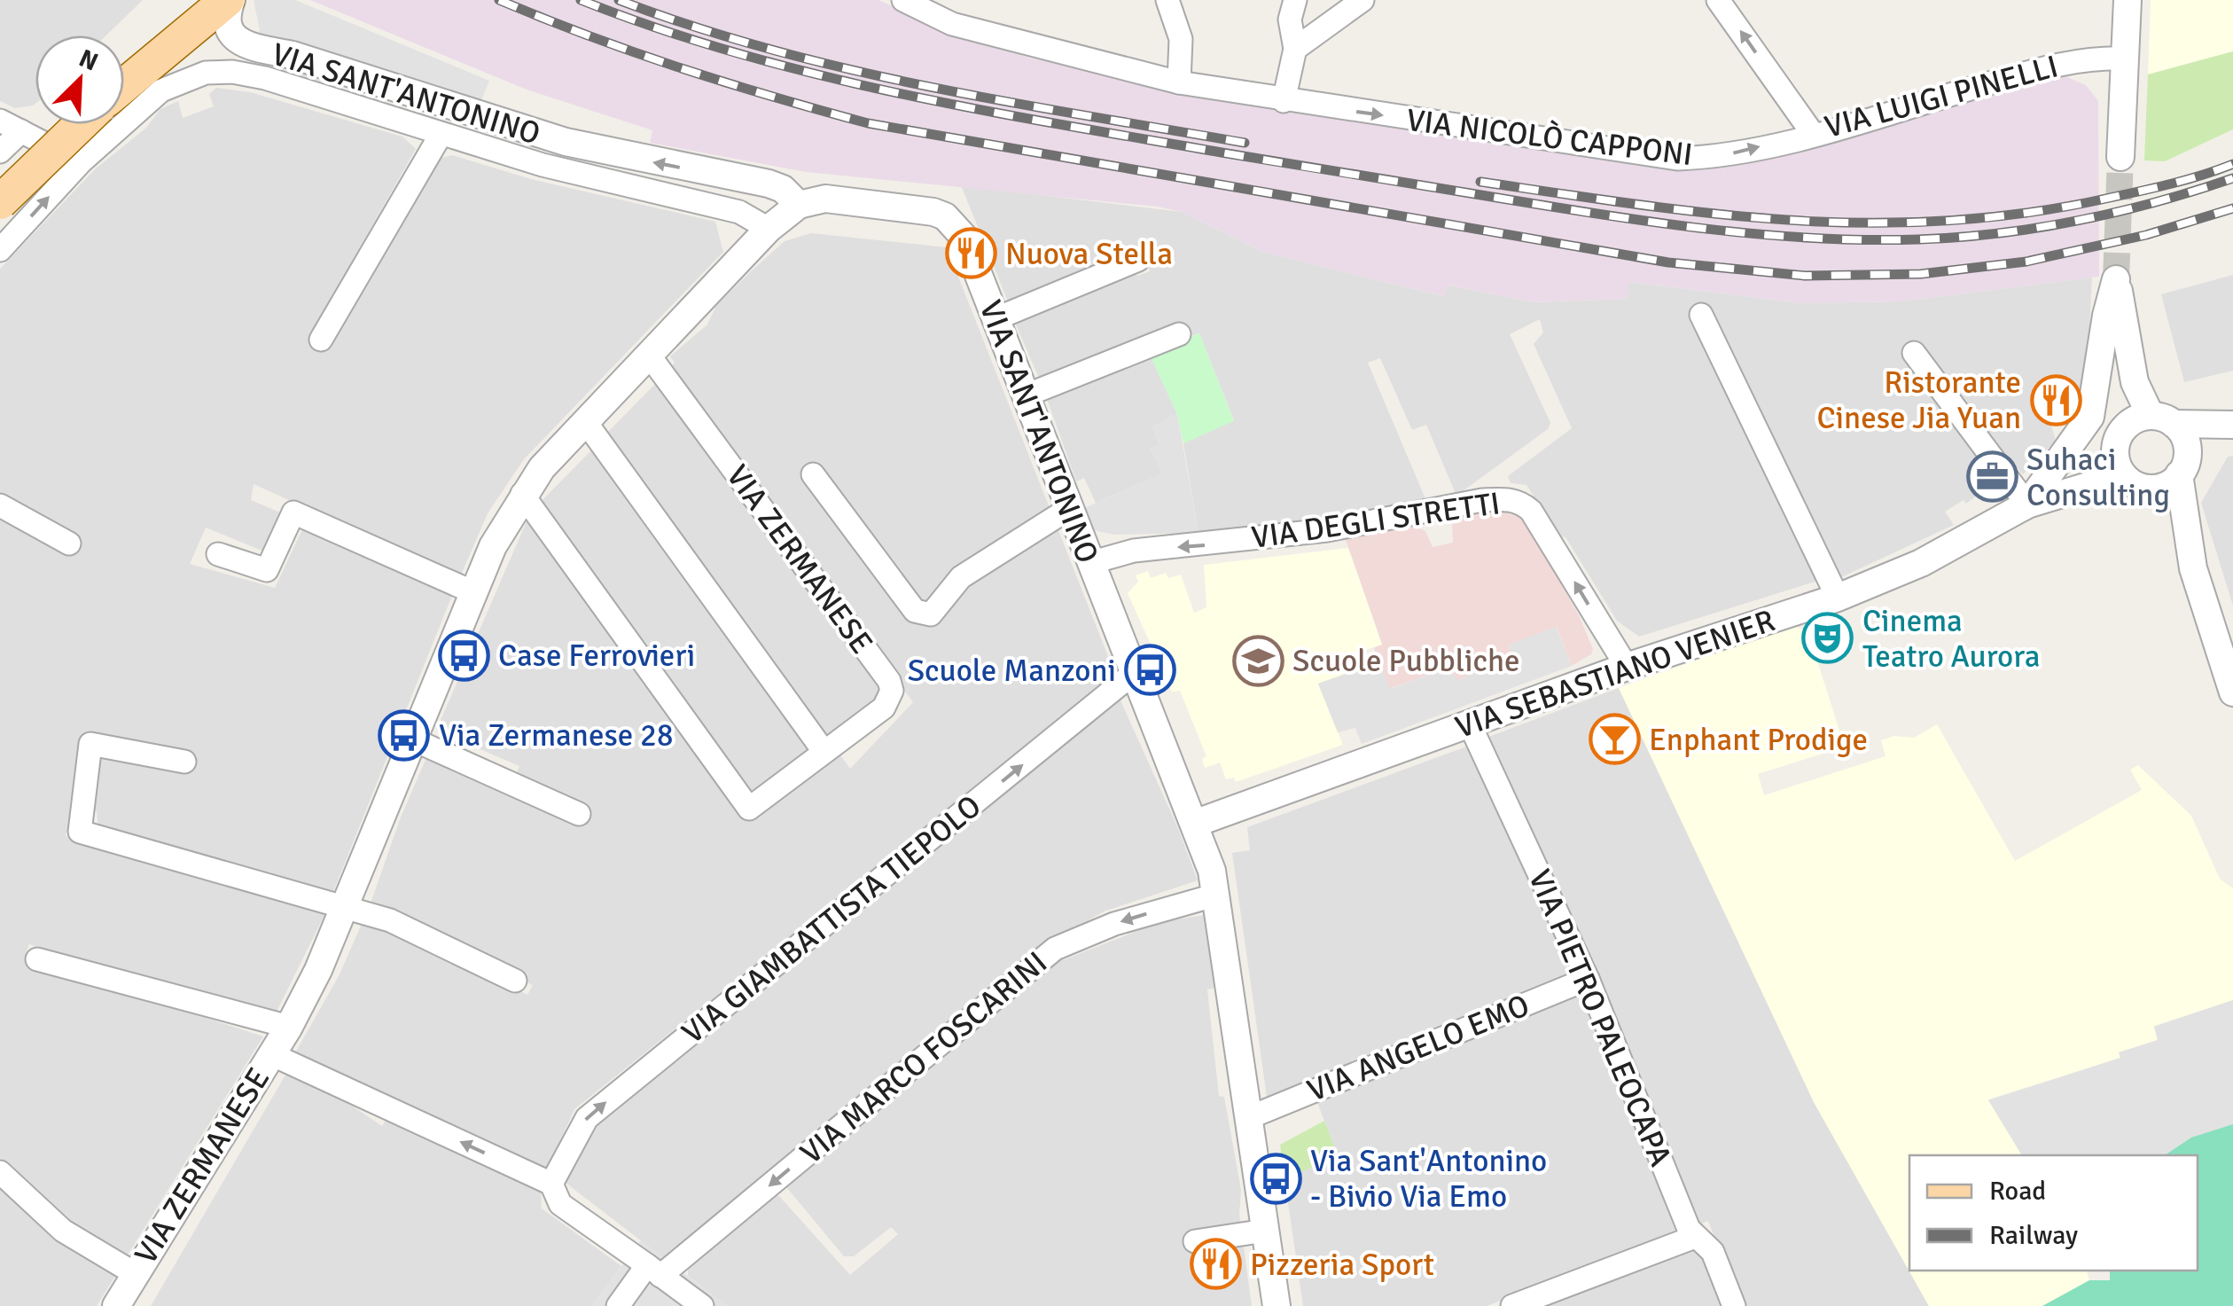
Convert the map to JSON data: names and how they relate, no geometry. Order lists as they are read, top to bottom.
{
  "streets": {
    "street": [
      "VIA SANT'ANTONINO",
      "VIA LUIGI PINELLI",
      "VIA NICOLÒ CAPPONI",
      "VIA DEGLI STRETTI",
      "VIA ZERMANESE",
      "VIA SEBASTIANO VENIER",
      "VIA GIAMBATTISTA TIEPOLO",
      "VIA PIETRO PALEOCAPA",
      "VIA ANGELO EMO",
      "VIA MARCO FOSCARINI"
    ]
  },
  "crossings": [
    ["VIA SANT'ANTONINO", "VIA DEGLI STRETTI"],
    ["VIA SANT'ANTONINO", "VIA ZERMANESE"],
    ["VIA SANT'ANTONINO", "VIA SEBASTIANO VENIER"],
    ["VIA SANT'ANTONINO", "VIA GIAMBATTISTA TIEPOLO"],
    ["VIA SANT'ANTONINO", "VIA ANGELO EMO"],
    ["VIA SANT'ANTONINO", "VIA MARCO FOSCARINI"],
    ["VIA LUIGI PINELLI", "VIA NICOLÒ CAPPONI"],
    ["VIA DEGLI STRETTI", "VIA SEBASTIANO VENIER"],
    ["VIA SEBASTIANO VENIER", "VIA PIETRO PALEOCAPA"],
    ["VIA PIETRO PALEOCAPA", "VIA ANGELO EMO"]
  ],
  "one_way": [
    "VIA NICOLÒ CAPPONI",
    "VIA DEGLI STRETTI",
    "VIA GIAMBATTISTA TIEPOLO",
    "VIA MARCO FOSCARINI"
  ],
  "places": {
    "restaurant": ["Nuova Stella", "Ristorante Cinese Jia Yuan", "Pizzeria Sport"],
    "office": ["Suhaci Consulting"],
    "theatre": ["Cinema Teatro Aurora"],
    "bus stop": [
      "Case Ferrovieri",
      "Scuole Manzoni",
      "Via Zermanese 28",
      "Via Sant'Antonino - Bivio Via Emo"
    ],
    "school or university": ["Scuole Pubbliche"],
    "bar": ["Enphant Prodige"]
  },
  "legend": ["Road", "Railway"],
  "north": "top right"
}
